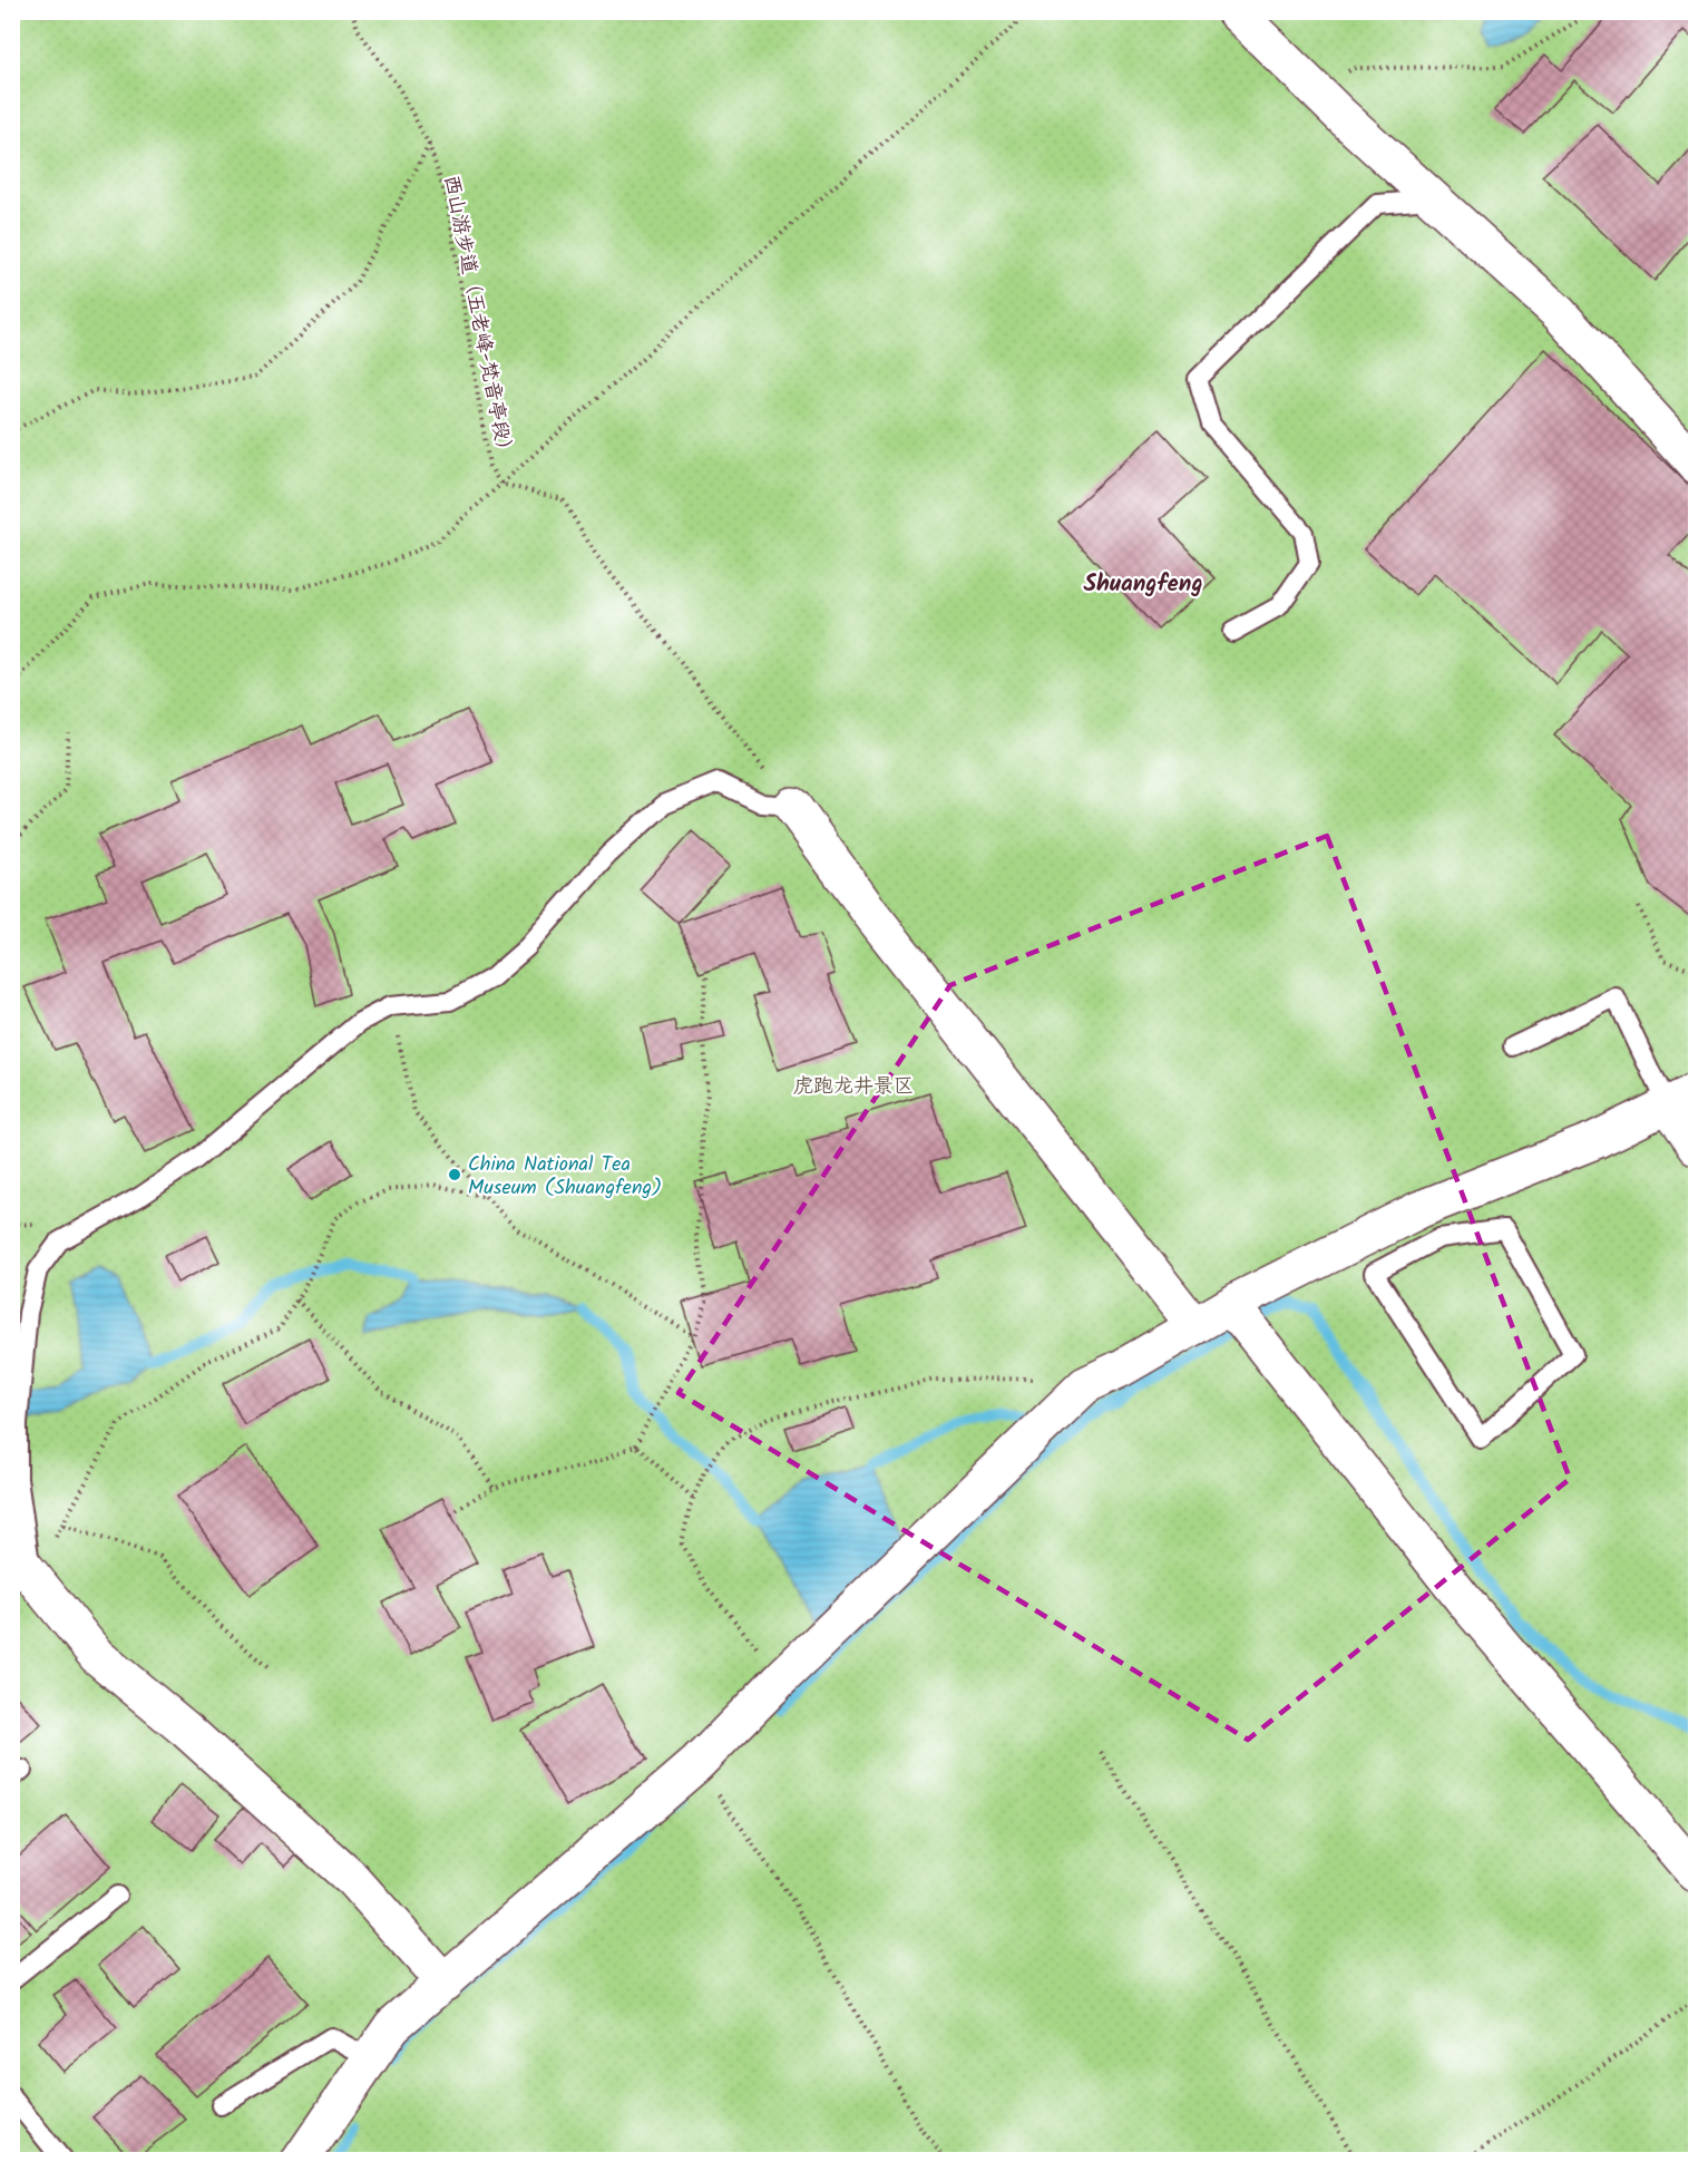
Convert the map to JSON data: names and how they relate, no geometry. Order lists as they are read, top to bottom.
{
  "streets": {
    "path": ["西山游步道（五老峰-梵音亭段）"]
  },
  "districts": ["Shuangfeng"],
  "parks": ["虎跑龙井景区"],
  "places": ["China National Tea Museum (Shuangfeng)"]
}
